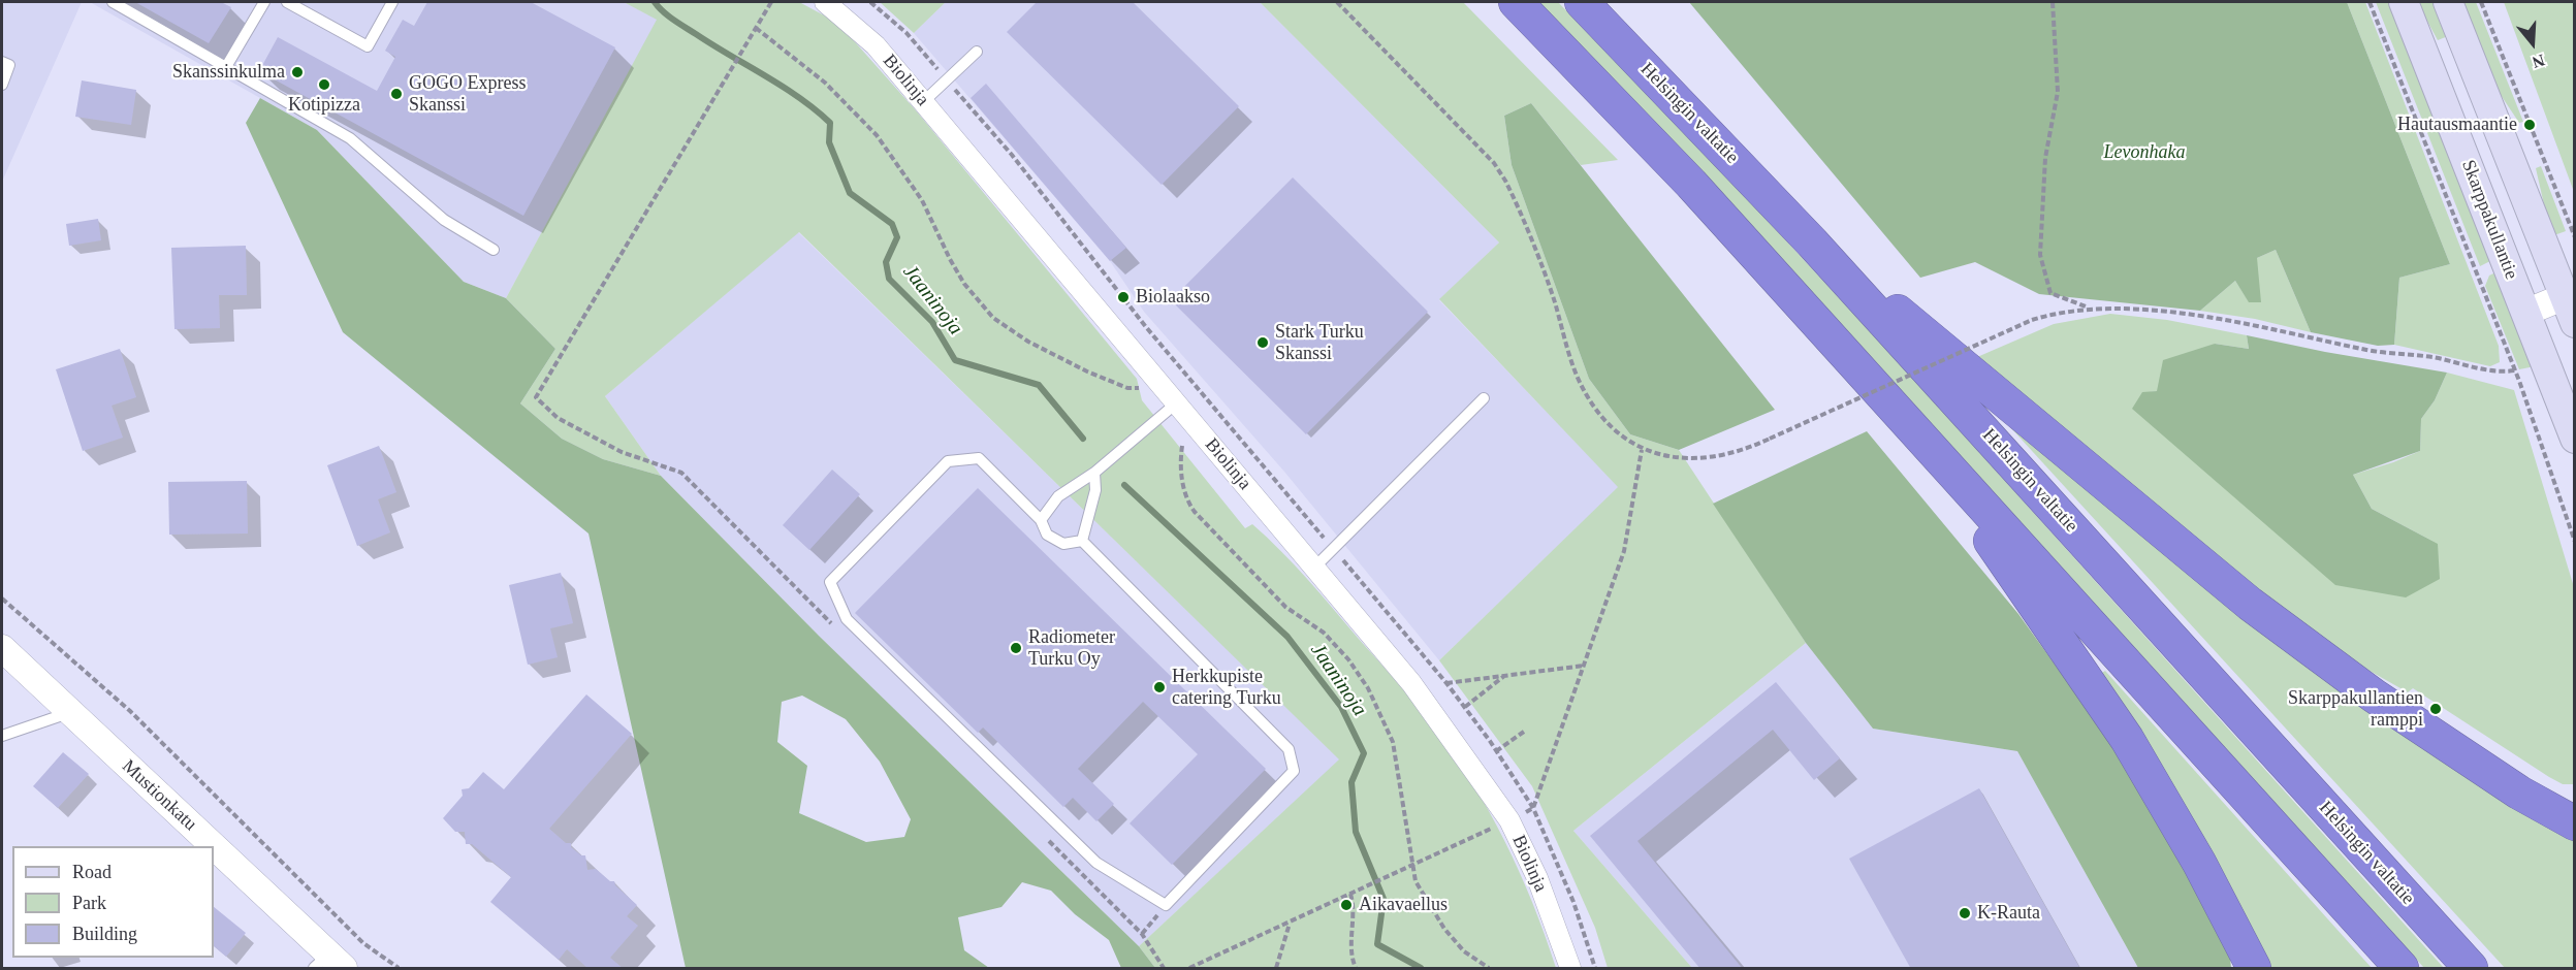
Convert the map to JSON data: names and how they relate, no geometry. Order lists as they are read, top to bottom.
{
  "streets": {
    "highway": ["Helsingin valtatie"],
    "main road": ["Skarppakullantie"],
    "street": ["Biolinja", "Mustionkatu"]
  },
  "water": ["Jaaninoja"],
  "parks": ["Levonhaka"],
  "places": [
    "Skanssinkulma",
    "Kotipizza",
    "GOGO Express Skanssi",
    "Hautausmaantie",
    "Biolaakso",
    "Stark Turku Skanssi",
    "Radiometer Turku Oy",
    "Herkkupiste catering Turku",
    "Skarppakullantien ramppi",
    "Aikavaellus",
    "K-Rauta"
  ],
  "legend": ["Road", "Park", "Building"],
  "north": "bottom"
}
